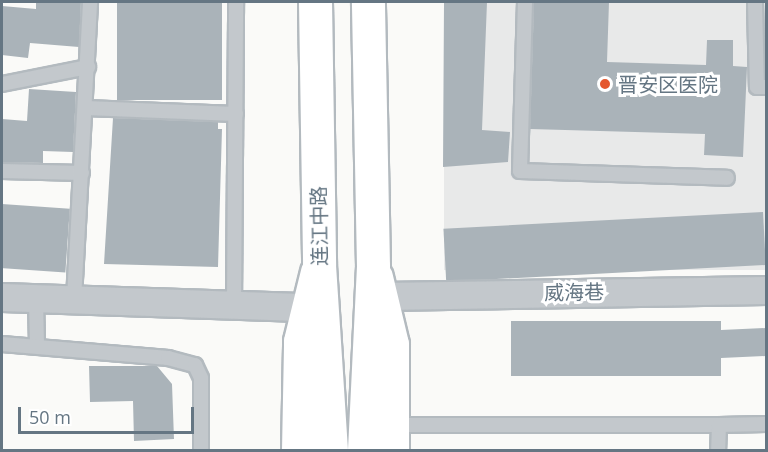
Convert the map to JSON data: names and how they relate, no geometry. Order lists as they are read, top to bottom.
{
  "streets": {
    "main road": ["连江中路"],
    "street": ["威海巷"]
  },
  "places": ["晋安区医院"],
  "scale_bar": "50 m"
}
